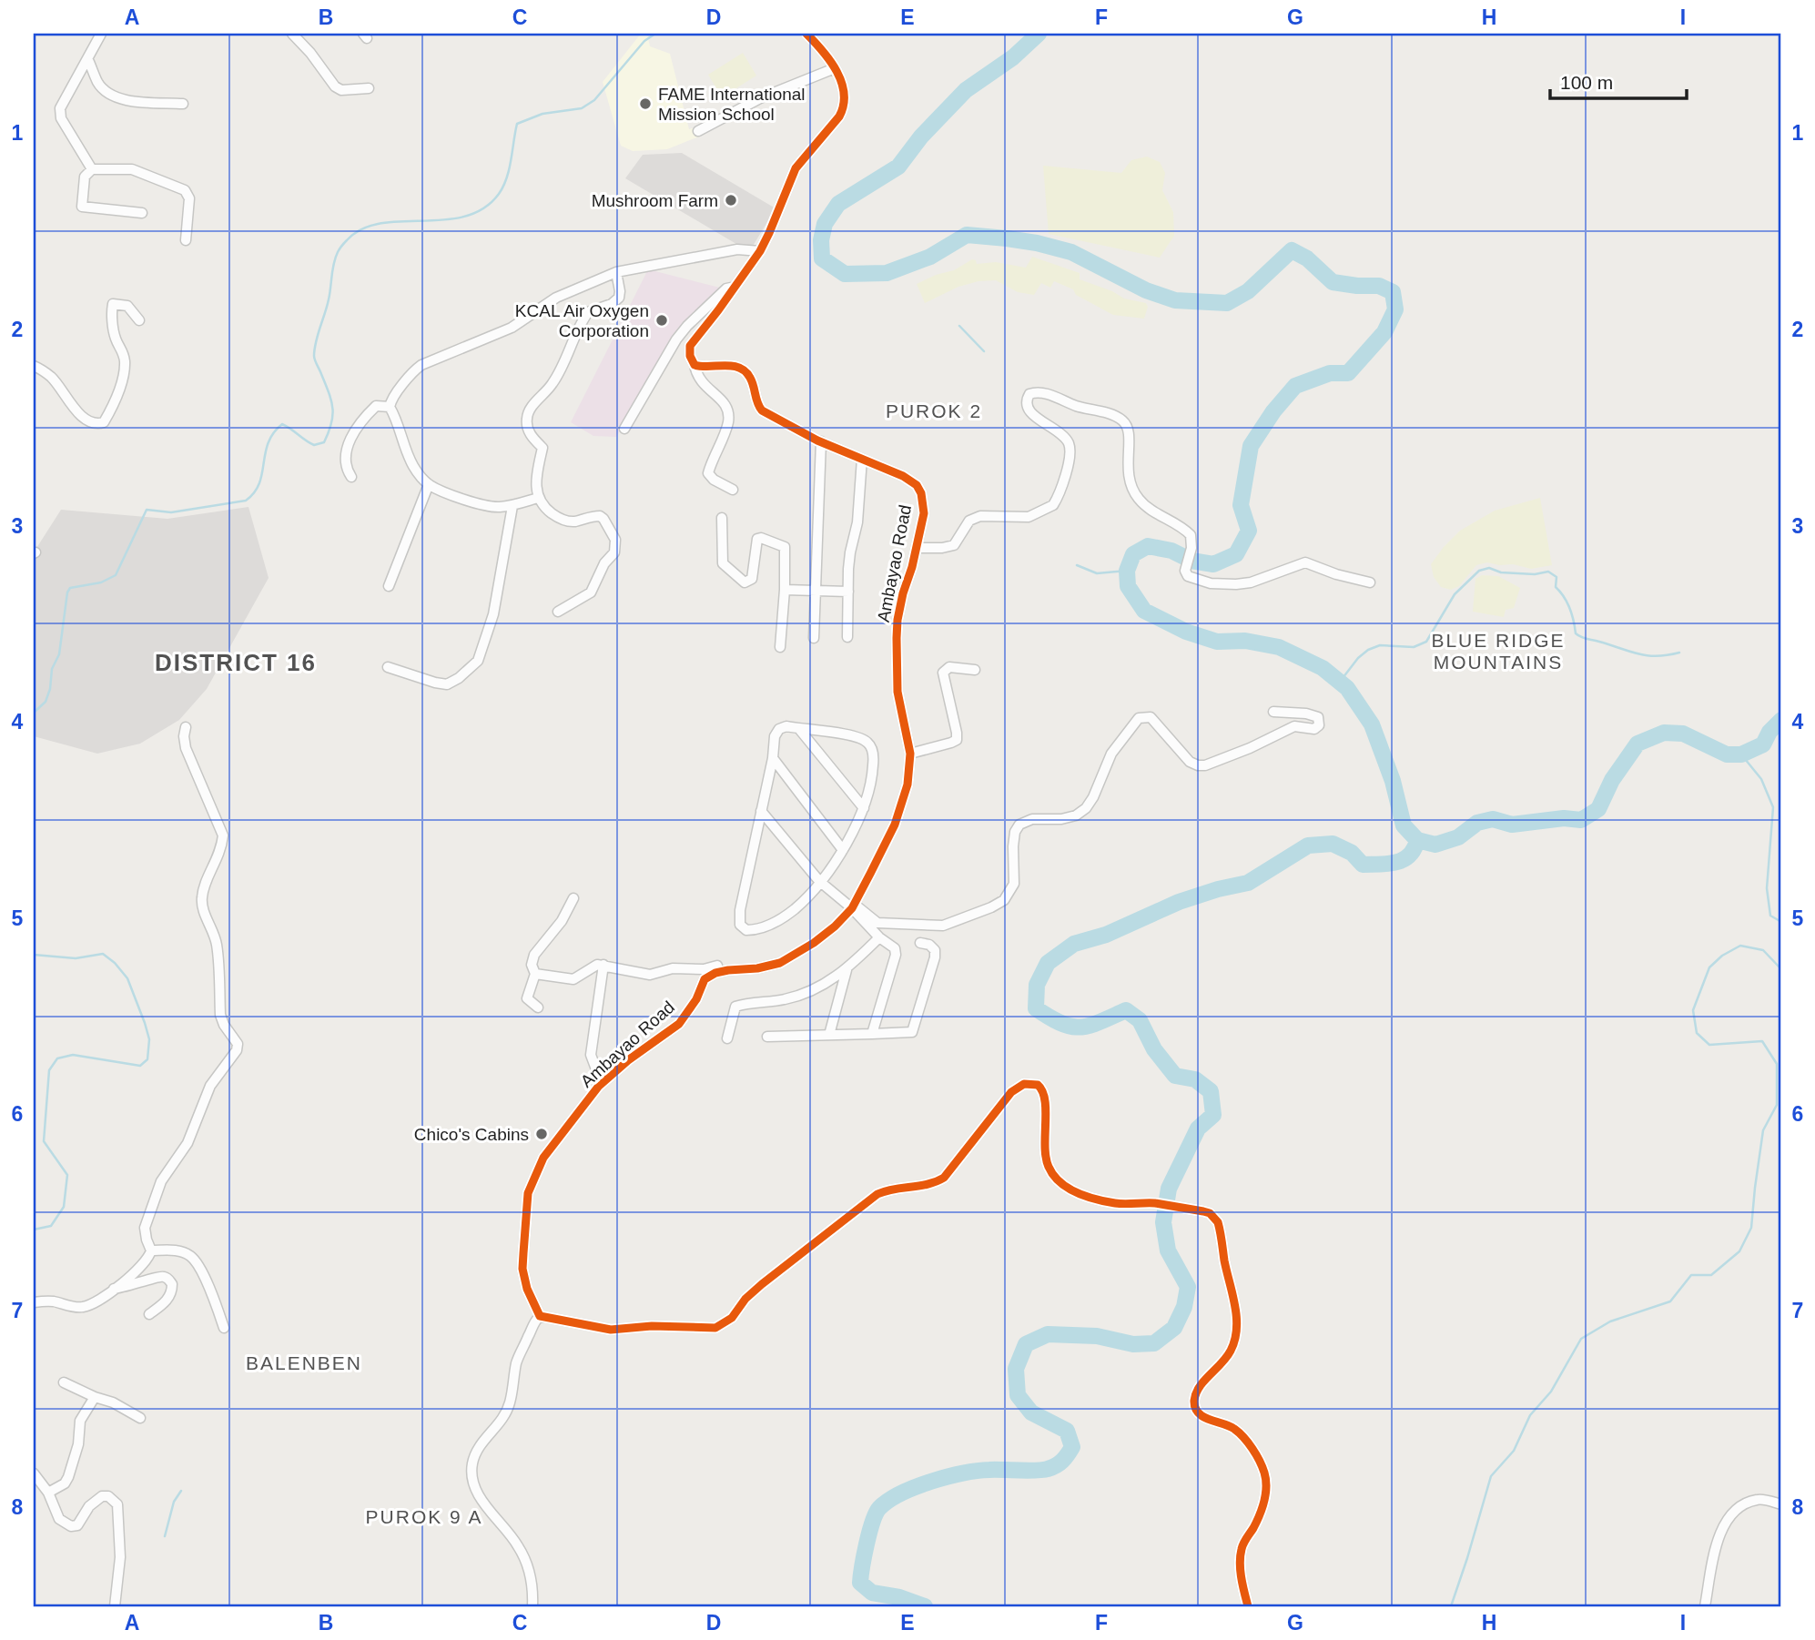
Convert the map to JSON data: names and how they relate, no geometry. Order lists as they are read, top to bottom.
{
  "streets": {
    "street": ["Ambayao Road"]
  },
  "districts": [
    "PUROK 2",
    "BLUE RIDGE MOUNTAINS",
    "DISTRICT 16",
    "BALENBEN",
    "PUROK 9 A"
  ],
  "places": [
    "FAME International Mission School",
    "Mushroom Farm",
    "KCAL Air Oxygen Corporation",
    "Chico's Cabins"
  ],
  "scale_bar": "100 m",
  "grid": {
    "columns": [
      "A",
      "B",
      "C",
      "D",
      "E",
      "F",
      "G",
      "H",
      "I"
    ],
    "rows": [
      "1",
      "2",
      "3",
      "4",
      "5",
      "6",
      "7",
      "8"
    ]
  }
}
